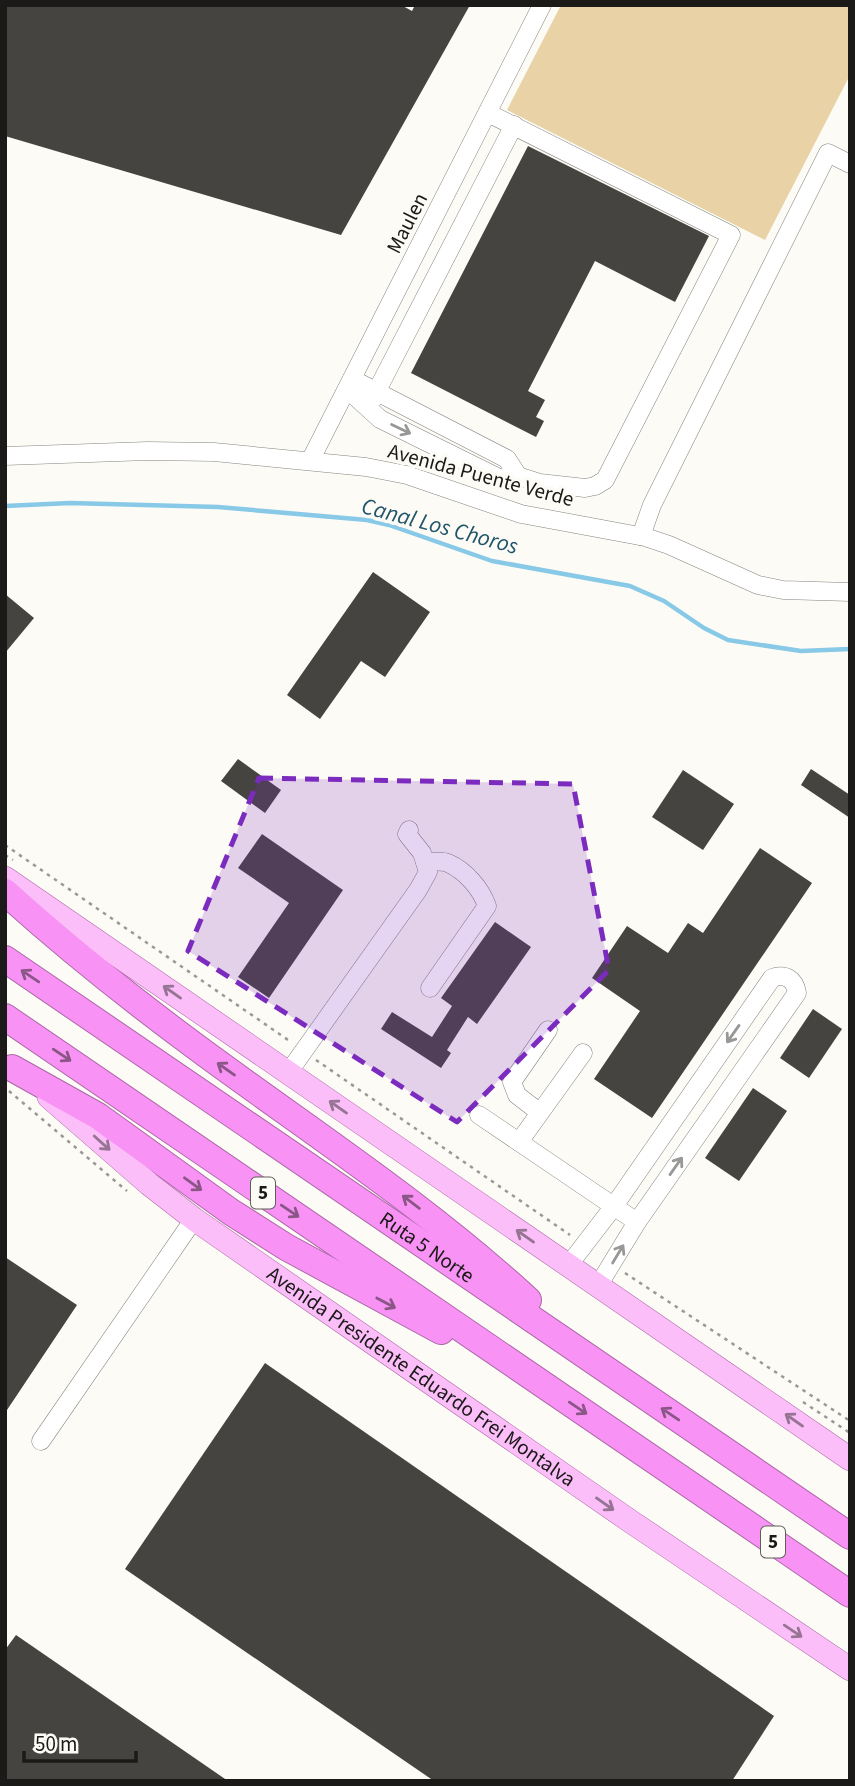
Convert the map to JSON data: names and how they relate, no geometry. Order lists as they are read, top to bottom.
{
  "streets": {
    "highway": ["5", "Ruta 5 Norte"],
    "main road": ["Avenida Presidente Eduardo Frei Montalva"],
    "street": ["Maulen", "Avenida Puente Verde"]
  },
  "crossings": [
    ["Maulen", "Avenida Puente Verde"]
  ],
  "water": ["Canal Los Choros"],
  "scale_bar": "50 m"
}
